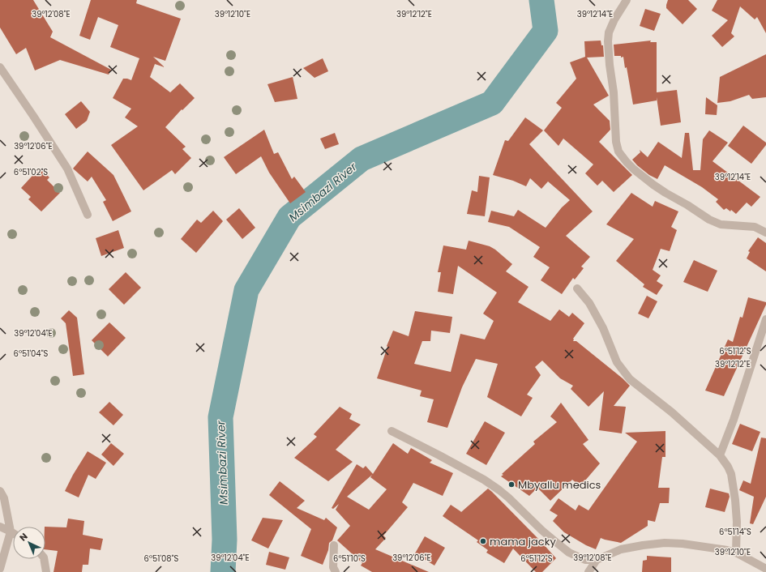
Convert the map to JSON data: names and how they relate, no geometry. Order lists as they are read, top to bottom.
{
  "water": ["Msimbazi River"],
  "places": ["Mbyallu medics", "mama jacky"],
  "north": "top left",
  "coordinates": [
    "39°12'08\"E",
    "39°12'10\"E",
    "39°12'12\"E",
    "39°12'14\"E",
    "39°12'06\"E",
    "6°51'02\"S",
    "39°12'04\"E",
    "6°51'12\"S",
    "6°51'04\"S",
    "6°51'14\"S",
    "6°51'08\"S",
    "6°51'10\"S"
  ]
}
